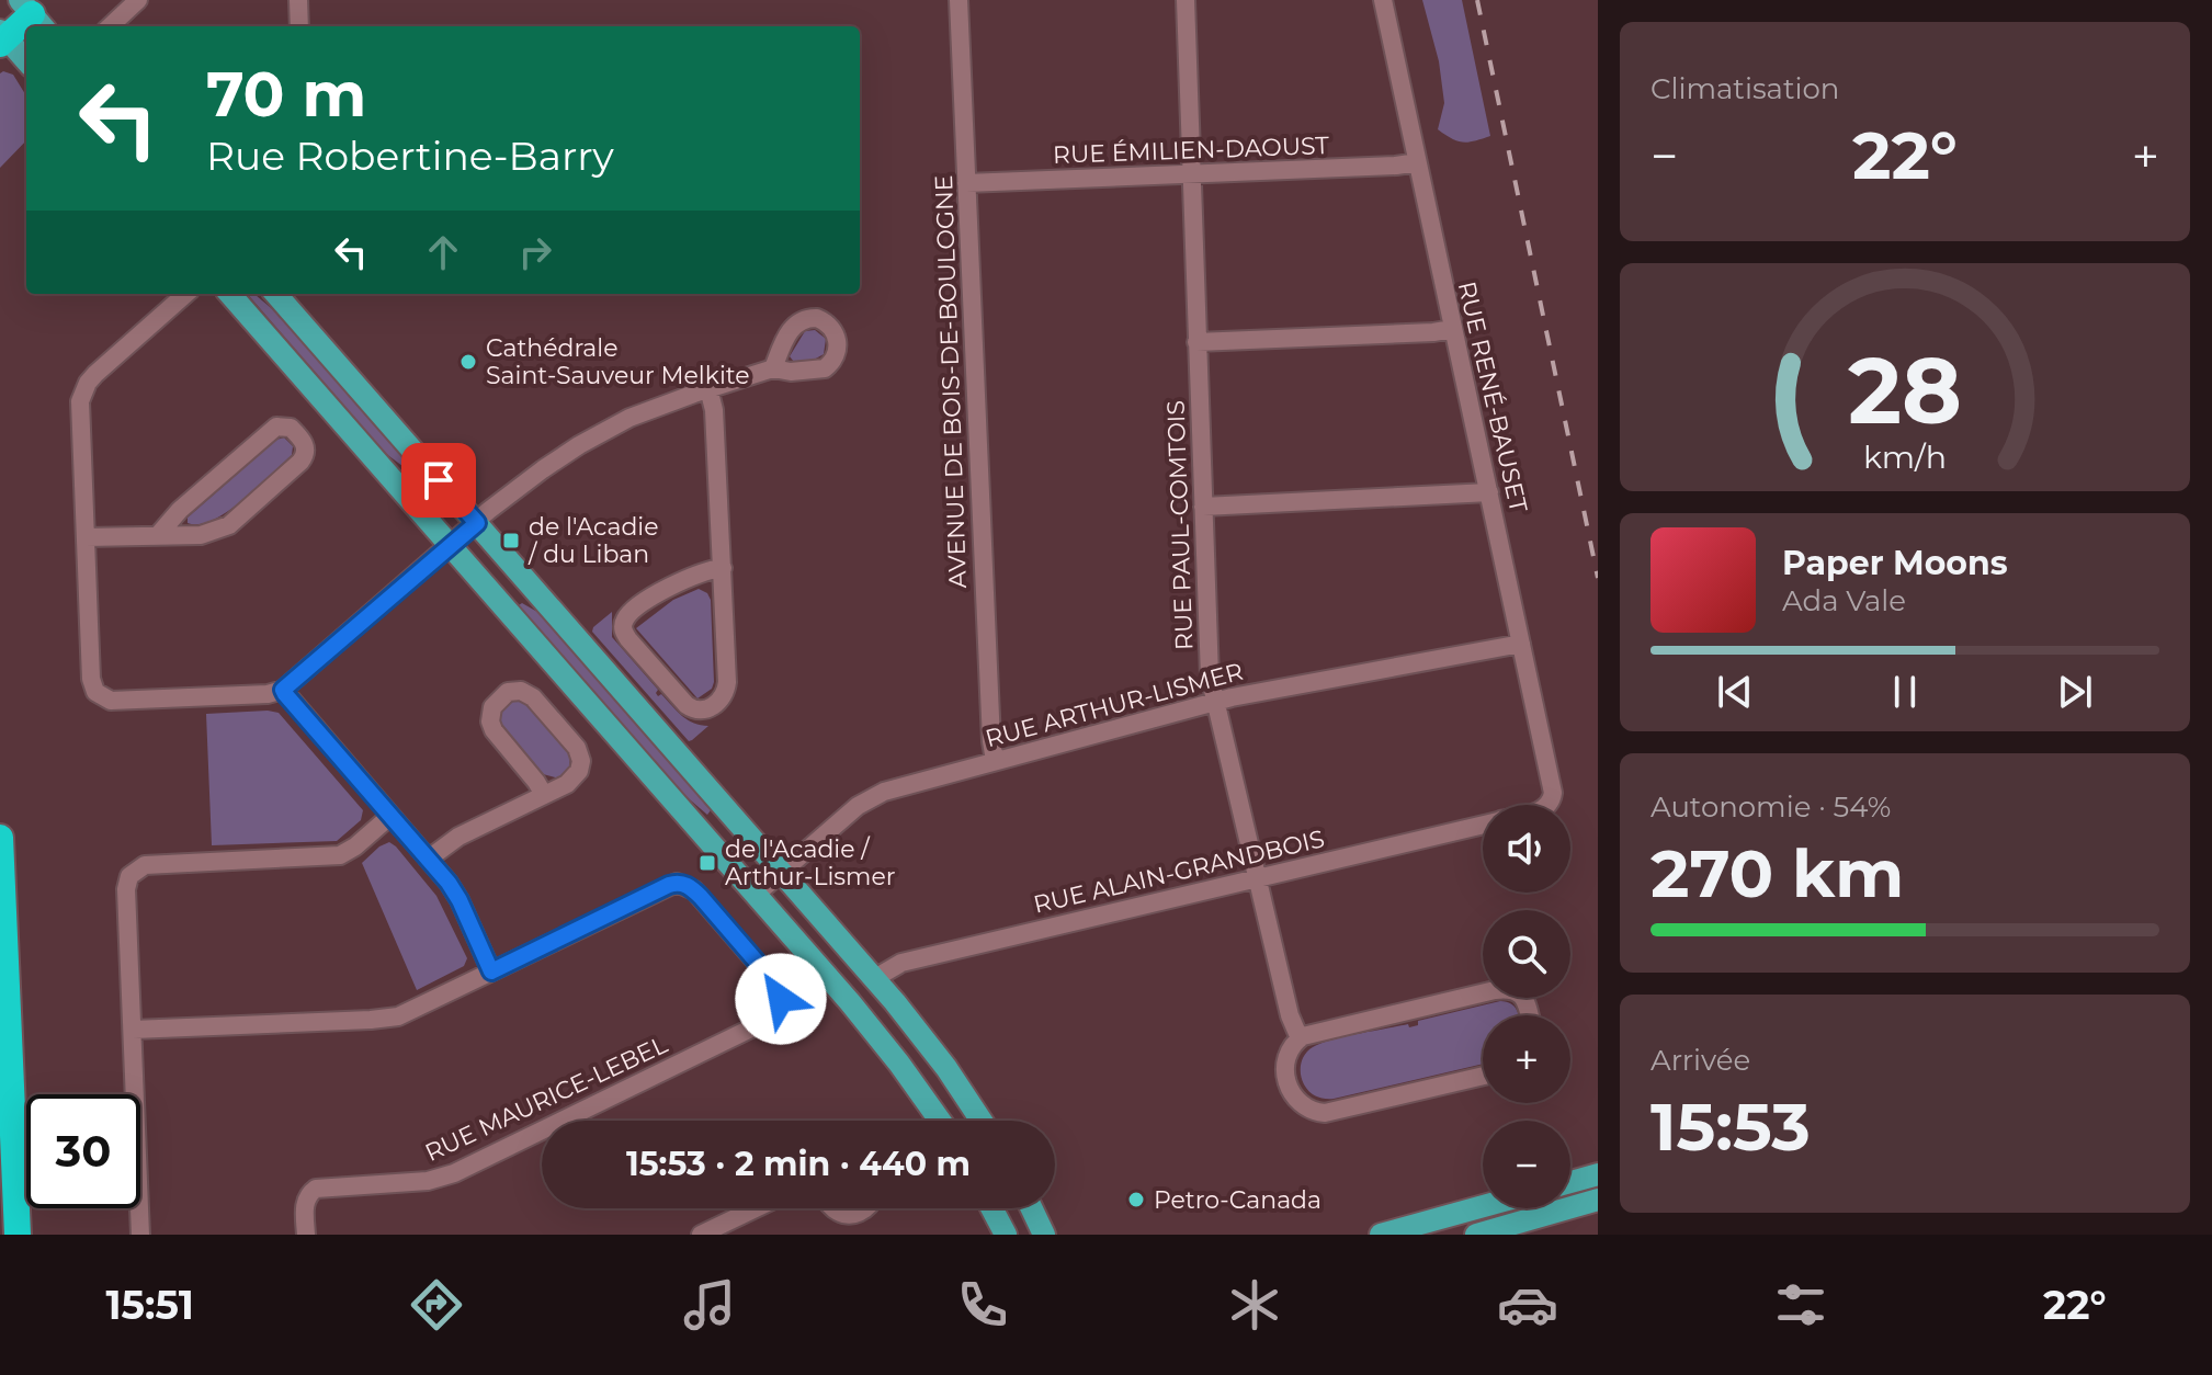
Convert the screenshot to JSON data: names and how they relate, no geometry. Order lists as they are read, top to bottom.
{
  "streets": {
    "street": [
      "RUE ÉMILIEN-DAOUST",
      "AVENUE DE BOIS-DE-BOULOGNE",
      "RUE RENÉ-BAUSET",
      "RUE PAUL-COMTOIS",
      "RUE ARTHUR-LISMER",
      "RUE ALAIN-GRANDBOIS",
      "RUE MAURICE-LEBEL"
    ]
  },
  "crossings": [
    ["RUE ÉMILIEN-DAOUST", "AVENUE DE BOIS-DE-BOULOGNE"],
    ["RUE ÉMILIEN-DAOUST", "RUE RENÉ-BAUSET"],
    ["RUE ÉMILIEN-DAOUST", "RUE PAUL-COMTOIS"],
    ["AVENUE DE BOIS-DE-BOULOGNE", "RUE ARTHUR-LISMER"],
    ["RUE RENÉ-BAUSET", "RUE ARTHUR-LISMER"],
    ["RUE PAUL-COMTOIS", "RUE ARTHUR-LISMER"],
    ["RUE PAUL-COMTOIS", "RUE ALAIN-GRANDBOIS"]
  ],
  "places": {
    "other": ["Cathédrale Saint-Sauveur Melkite", "Petro-Canada"],
    "transit": ["de l'Acadie / du Liban", "de l'Acadie / Arthur-Lismer"]
  },
  "page": {
    "tile": [
      "Climatisation",
      ["Autonomie · 54%", "270 km"],
      ["Arrivée", "15:53"]
    ],
    "turn": ["70 m", "Rue Robertine-Barry"],
    "heat": ["−", "22°", "+"],
    "song": ["Paper Moons", "Ada Vale"],
    "map_buttons": ["+", "−"],
    "limit": "30",
    "trip": "15:53 · 2 min · 440 m",
    "tabs": ["15:51", "22°"],
    "gauge": ["28", "km/h"]
  }
}
